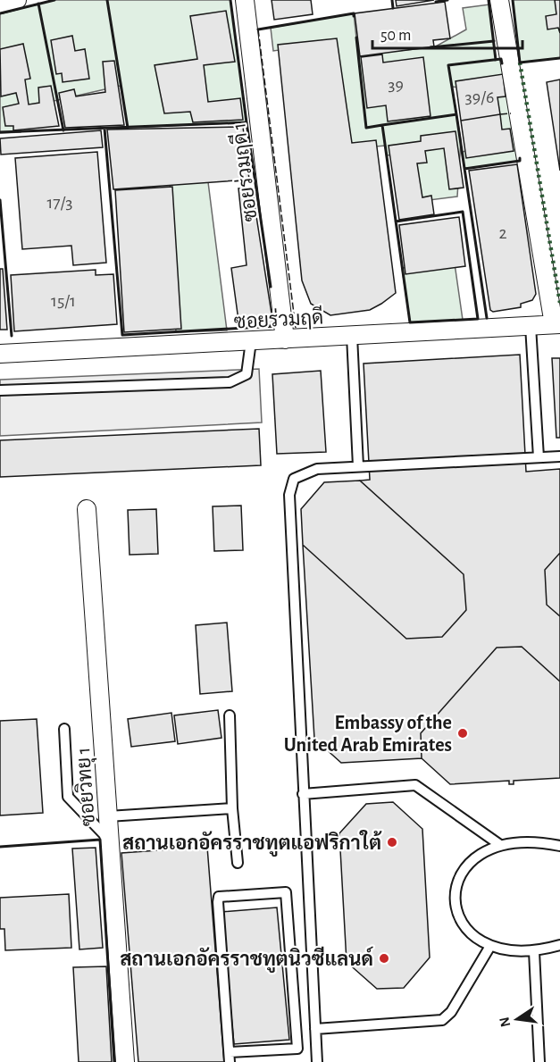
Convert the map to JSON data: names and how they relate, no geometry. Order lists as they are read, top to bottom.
{
  "streets": {
    "street": ["ซอยร่วมฤดี 1", "ซอยร่วมฤดี", "ซอยวิทยุ 1"]
  },
  "crossings": [
    ["ซอยร่วมฤดี 1", "ซอยร่วมฤดี"]
  ],
  "places": ["Embassy of the United Arab Emirates", "สถานเอกอัครราชทูตแอฟริกาใต้", "สถานเอกอัครราชทูตนิวซีแลนด์"],
  "house_numbers": [
    "39",
    "39/6",
    "17/3",
    "2",
    "15/1"
  ],
  "scale_bar": "50 m",
  "north": "left"
}
